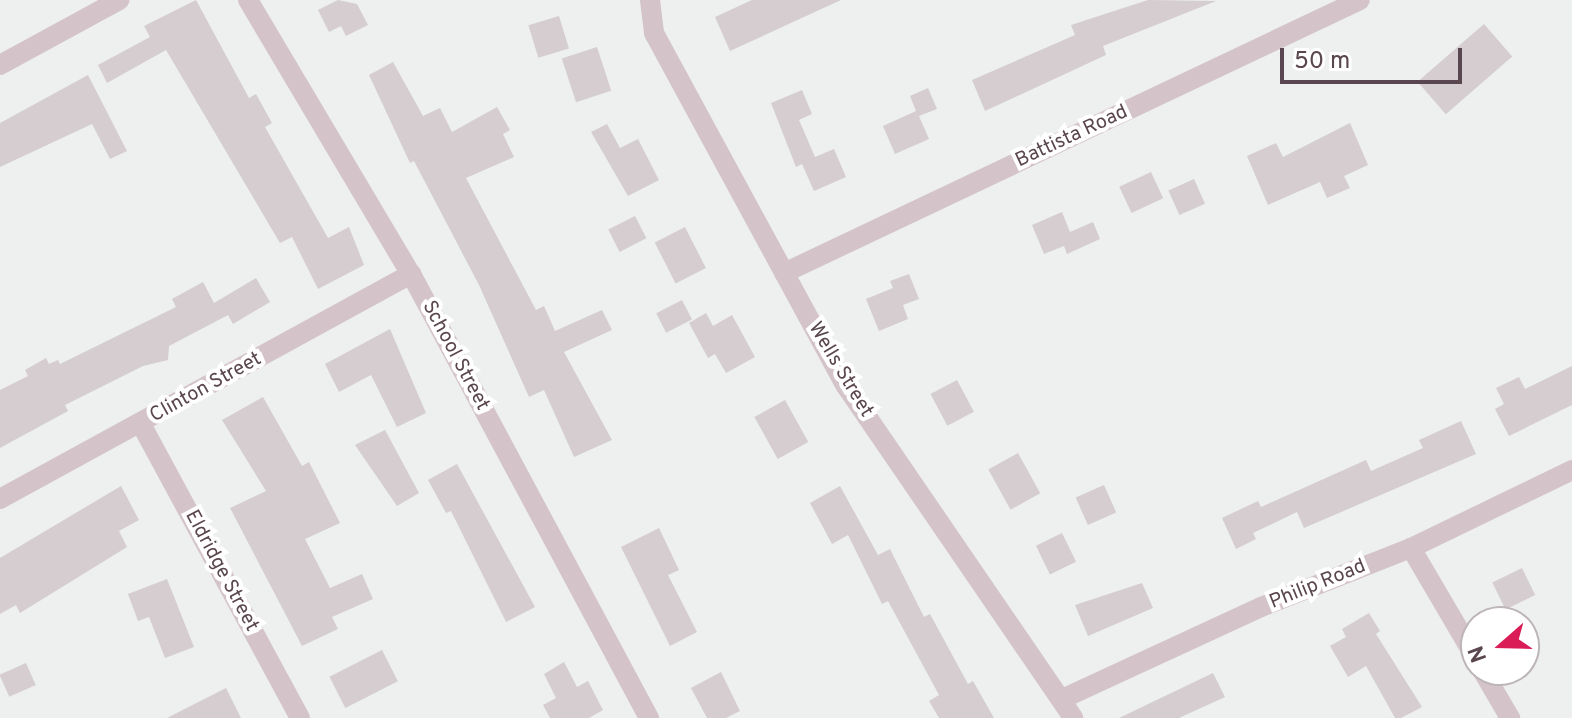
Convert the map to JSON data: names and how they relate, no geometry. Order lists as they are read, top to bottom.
{
  "streets": {
    "street": [
      "Battista Road",
      "School Street",
      "Wells Street",
      "Clinton Street",
      "Eldridge Street",
      "Philip Road"
    ]
  },
  "crossings": [
    ["Battista Road", "Wells Street"],
    ["School Street", "Clinton Street"],
    ["Wells Street", "Philip Road"],
    ["Clinton Street", "Eldridge Street"]
  ],
  "scale_bar": "50 m",
  "north": "left"
}
